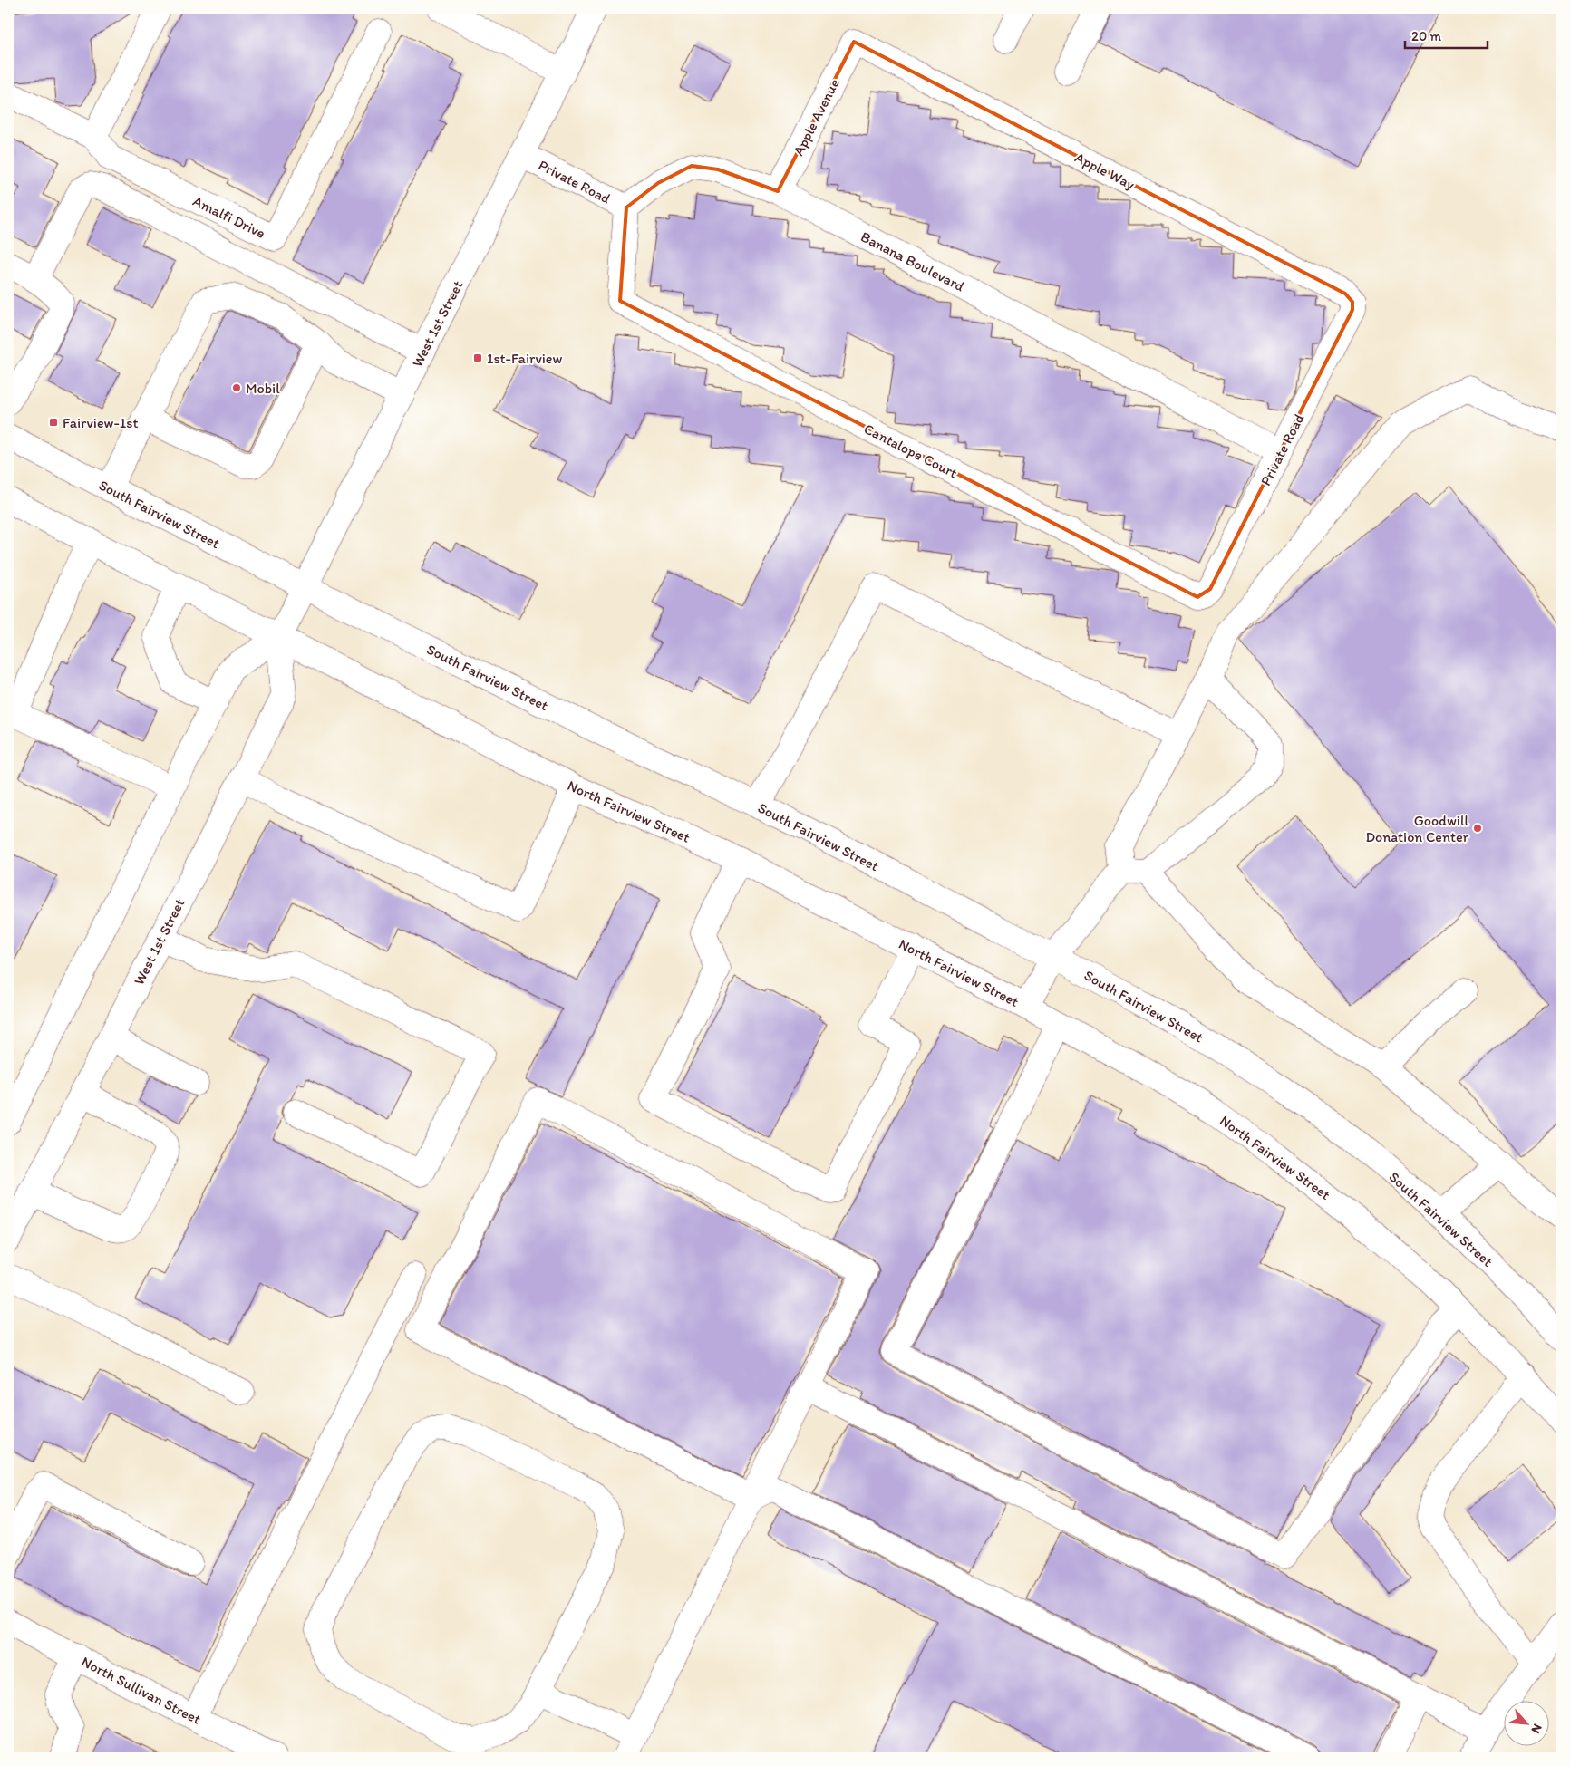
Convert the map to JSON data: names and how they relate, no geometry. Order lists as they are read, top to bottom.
{
  "streets": {
    "main road": [
      "Apple Avenue",
      "Apple Way",
      "Private Road",
      "Amalfi Drive",
      "Banana Boulevard",
      "West 1st Street",
      "Cantalope Court",
      "South Fairview Street",
      "North Fairview Street",
      "North Sullivan Street"
    ]
  },
  "crossings": [
    ["Apple Avenue", "Apple Way"],
    ["Apple Avenue", "Banana Boulevard"],
    ["Apple Way", "Private Road"],
    ["Private Road", "Banana Boulevard"],
    ["Private Road", "West 1st Street"],
    ["Private Road", "Cantalope Court"],
    ["Banana Boulevard", "Cantalope Court"],
    ["West 1st Street", "South Fairview Street"],
    ["West 1st Street", "North Fairview Street"]
  ],
  "places": {
    "transit": ["1st-Fairview", "Fairview-1st"],
    "other": ["Mobil", "Goodwill Donation Center"]
  },
  "scale_bar": "20 m",
  "north": "bottom right"
}
